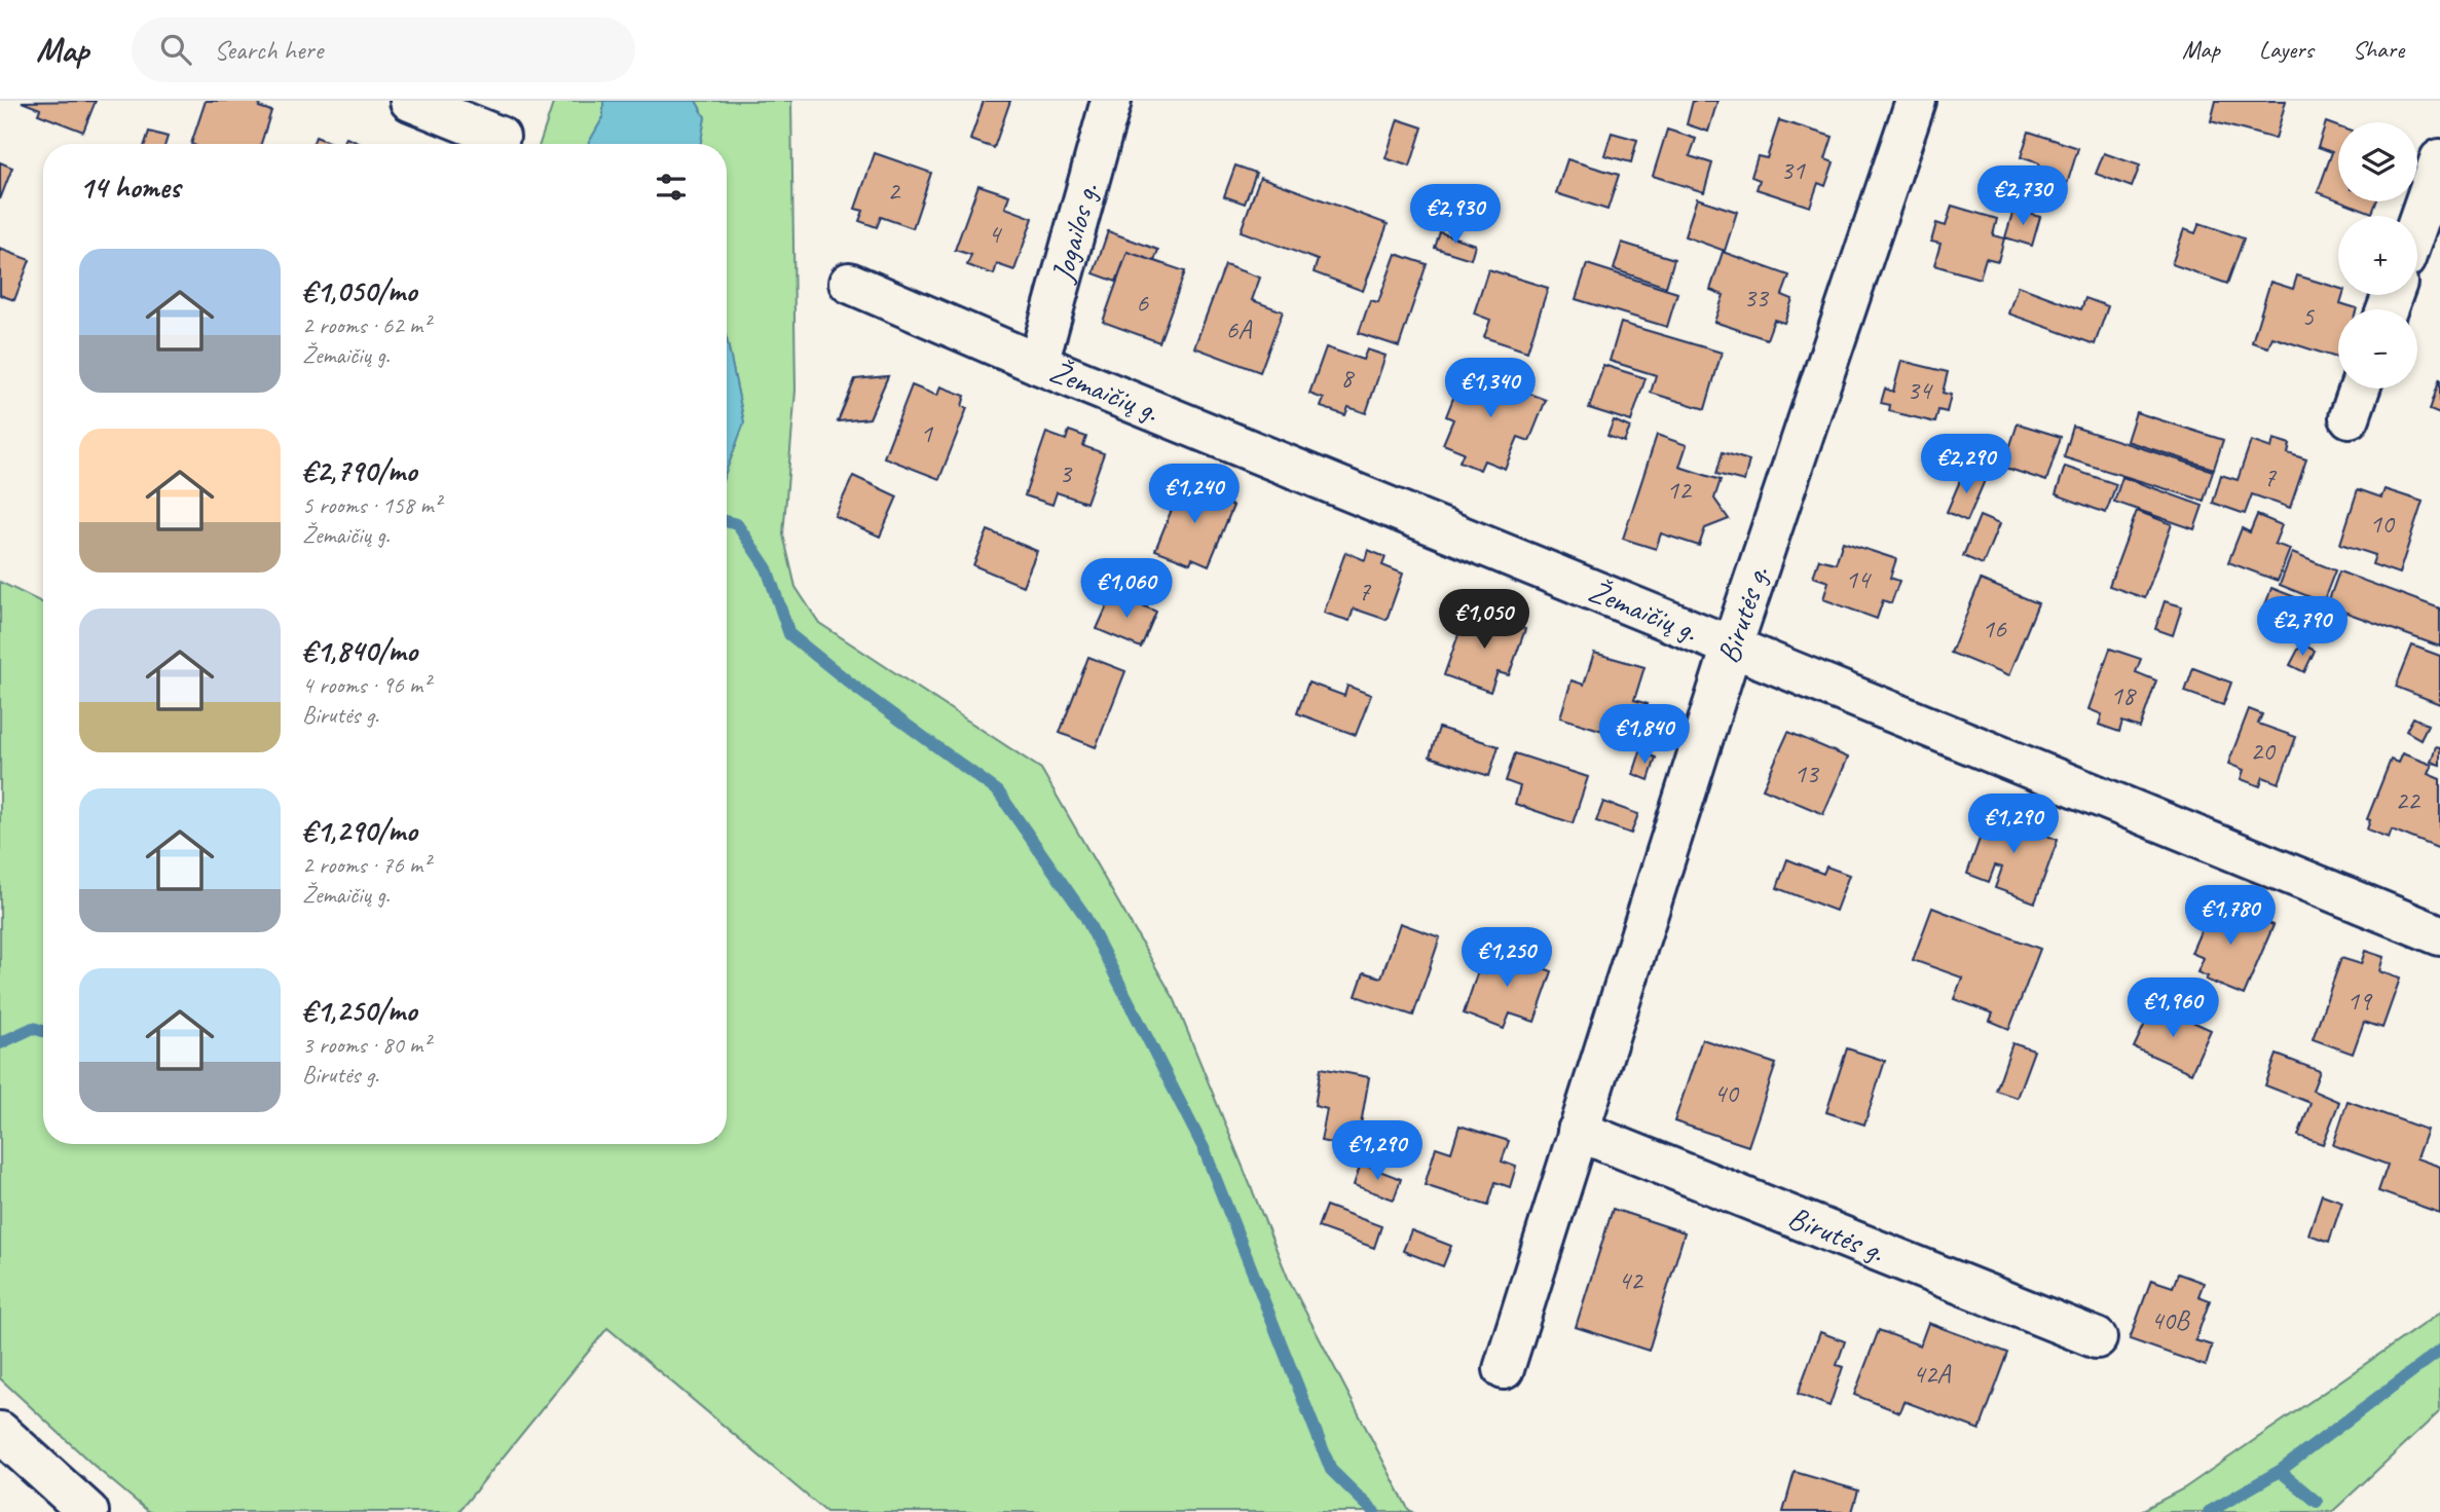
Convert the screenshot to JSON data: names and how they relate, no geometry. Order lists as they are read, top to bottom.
{
  "streets": {
    "street": ["Jogailos g.", "Žemaičių g.", "Birutės g."]
  },
  "crossings": [
    ["Jogailos g.", "Žemaičių g."],
    ["Žemaičių g.", "Birutės g."]
  ],
  "house_numbers": [
    "31",
    "2",
    "4",
    "33",
    "6",
    "5",
    "6A",
    "8",
    "34",
    "1",
    "3",
    "7",
    "12",
    "10",
    "14",
    "7",
    "16",
    "18",
    "20",
    "13",
    "22",
    "19",
    "40",
    "42",
    "40B",
    "42A"
  ],
  "page": {
    "header": "Map",
    "search": "Search here",
    "nav": ["Map", "Layers", "Share"],
    "map_buttons": ["+", "−"],
    "heading": "14 homes",
    "price": [
      "€2,730",
      "€2,930",
      "€1,340",
      "€2,290",
      "€1,240",
      "€1,060",
      "€1,050",
      "€2,790",
      "€1,840",
      "€1,290",
      "€1,780",
      "€1,250",
      "€1,960",
      "€1,290"
    ],
    "list": [
      {
        "name": "€1,050/mo",
        "note": "2 rooms · 62 m² · Žemaičių g."
      },
      {
        "name": "€2,790/mo",
        "note": "5 rooms · 158 m² · Žemaičių g."
      },
      {
        "name": "€1,840/mo",
        "note": "4 rooms · 96 m² · Birutės g."
      },
      {
        "name": "€1,290/mo",
        "note": "2 rooms · 76 m² · Žemaičių g."
      },
      {
        "name": "€1,250/mo",
        "note": "3 rooms · 80 m² · Birutės g."
      }
    ]
  }
}
